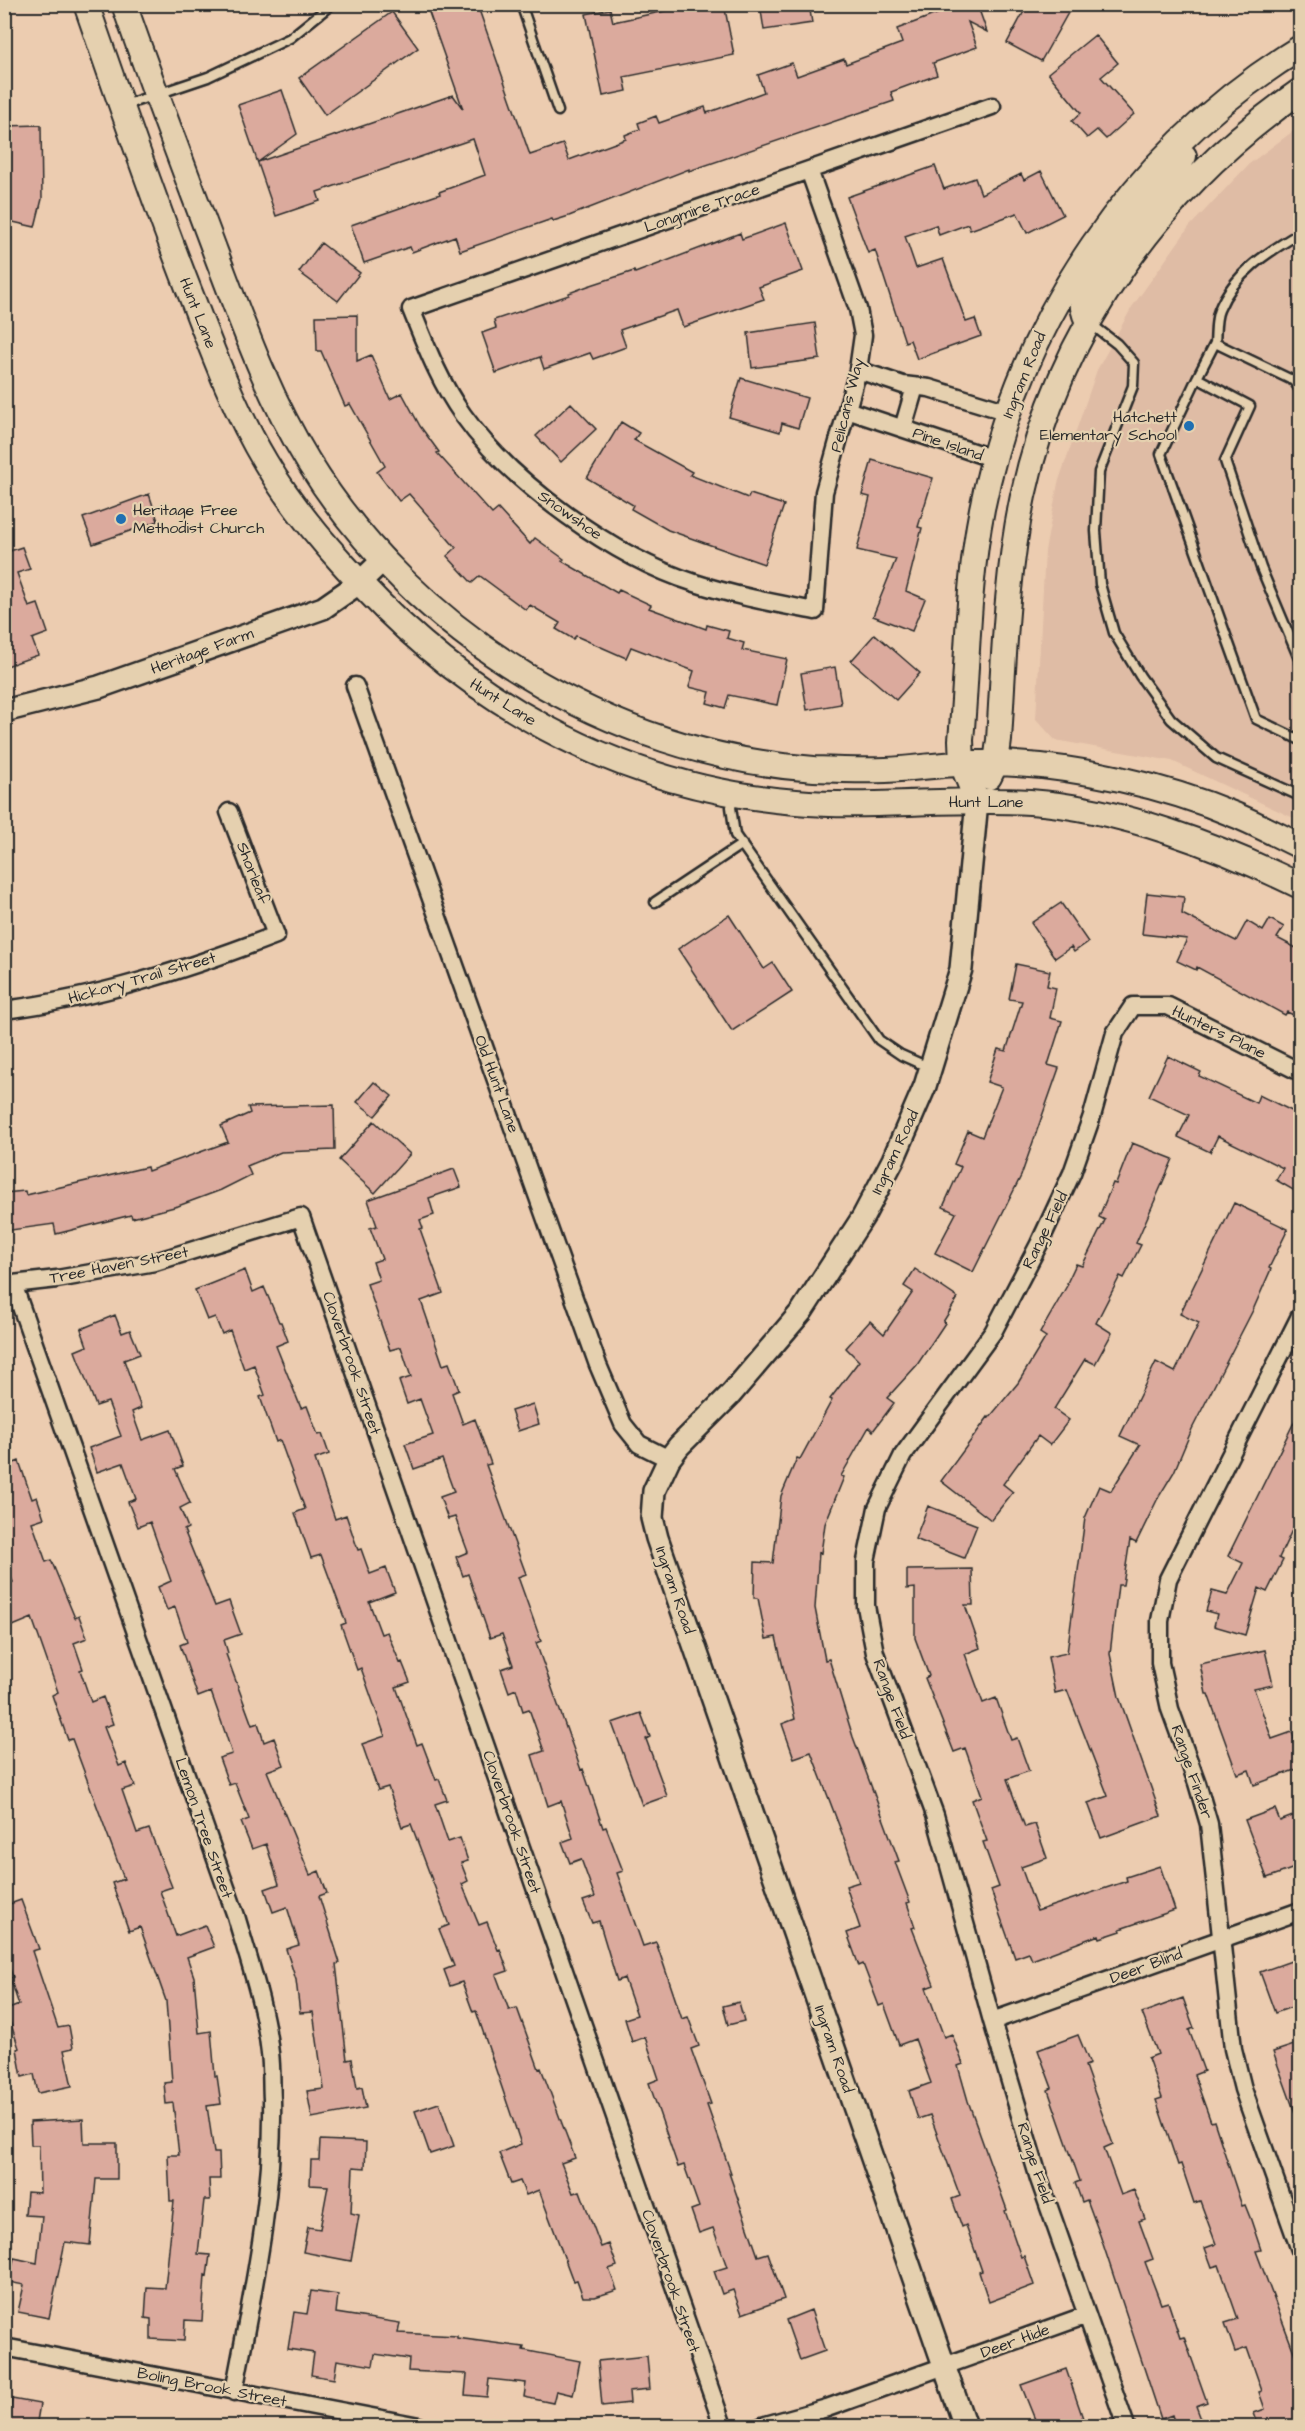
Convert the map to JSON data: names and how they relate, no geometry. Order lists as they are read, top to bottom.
{
  "streets": {
    "main road": ["Hunt Lane", "Ingram Road"],
    "street": [
      "Longmire Trace",
      "Pelicans Way",
      "Pine Island",
      "Snowshoe",
      "Heritage Farm",
      "Shorleaf",
      "Hickory Trail Street",
      "Hunters Plane",
      "Old Hunt Lane",
      "Range Field",
      "Tree Haven Street",
      "Cloverbrook Street",
      "Range Finder",
      "Lemon Tree Street",
      "Deer Blind",
      "Deer Hide",
      "Boling Brook Street"
    ]
  },
  "crossings": [
    ["Longmire Trace", "Pelicans Way"],
    ["Longmire Trace", "Snowshoe"],
    ["Hunt Lane", "Ingram Road"],
    ["Hunt Lane", "Heritage Farm"],
    ["Ingram Road", "Pine Island"],
    ["Ingram Road", "Old Hunt Lane"],
    ["Ingram Road", "Deer Hide"],
    ["Pelicans Way", "Pine Island"],
    ["Pelicans Way", "Snowshoe"],
    ["Shorleaf", "Hickory Trail Street"],
    ["Hunters Plane", "Range Field"],
    ["Range Field", "Deer Blind"],
    ["Range Field", "Deer Hide"],
    ["Tree Haven Street", "Cloverbrook Street"],
    ["Tree Haven Street", "Lemon Tree Street"],
    ["Range Finder", "Deer Blind"],
    ["Lemon Tree Street", "Boling Brook Street"]
  ],
  "places": ["Hatchett Elementary School", "Heritage Free Methodist Church"]
}
